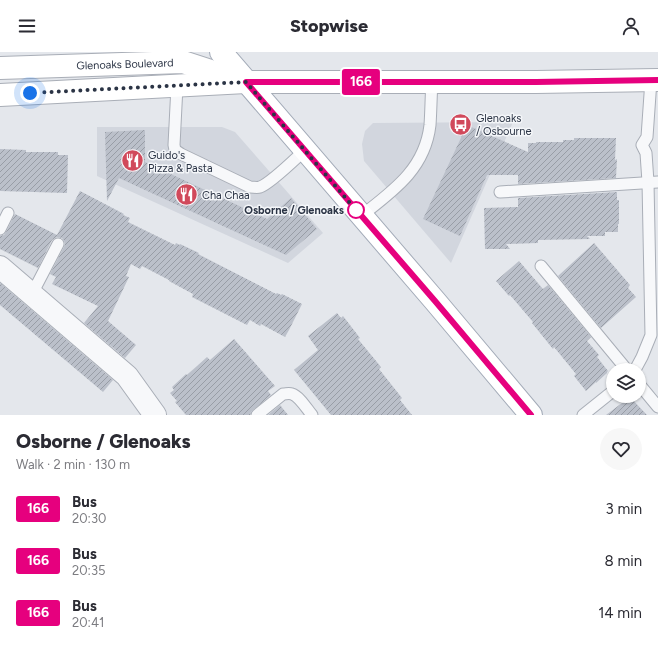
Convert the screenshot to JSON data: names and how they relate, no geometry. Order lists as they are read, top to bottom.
{
  "streets": {
    "main road": ["Glenoaks Boulevard"]
  },
  "places": {
    "bus stop": ["Glenoaks / Osbourne"],
    "restaurant": ["Guido's Pizza & Pasta", "Cha Chaa"],
    "other": ["Osborne / Glenoaks"]
  },
  "lines": ["bus line 166"],
  "page": {
    "header": "Stopwise",
    "on_map": "166",
    "heading": ["Osborne / Glenoaks", "Walk · 2 min · 130 m"],
    "list": [
      {
        "mark": "166",
        "name": "Bus",
        "note": "20:30",
        "value": "3 min"
      },
      {
        "mark": "166",
        "name": "Bus",
        "note": "20:35",
        "value": "8 min"
      },
      {
        "mark": "166",
        "name": "Bus",
        "note": "20:41",
        "value": "14 min"
      }
    ]
  }
}
